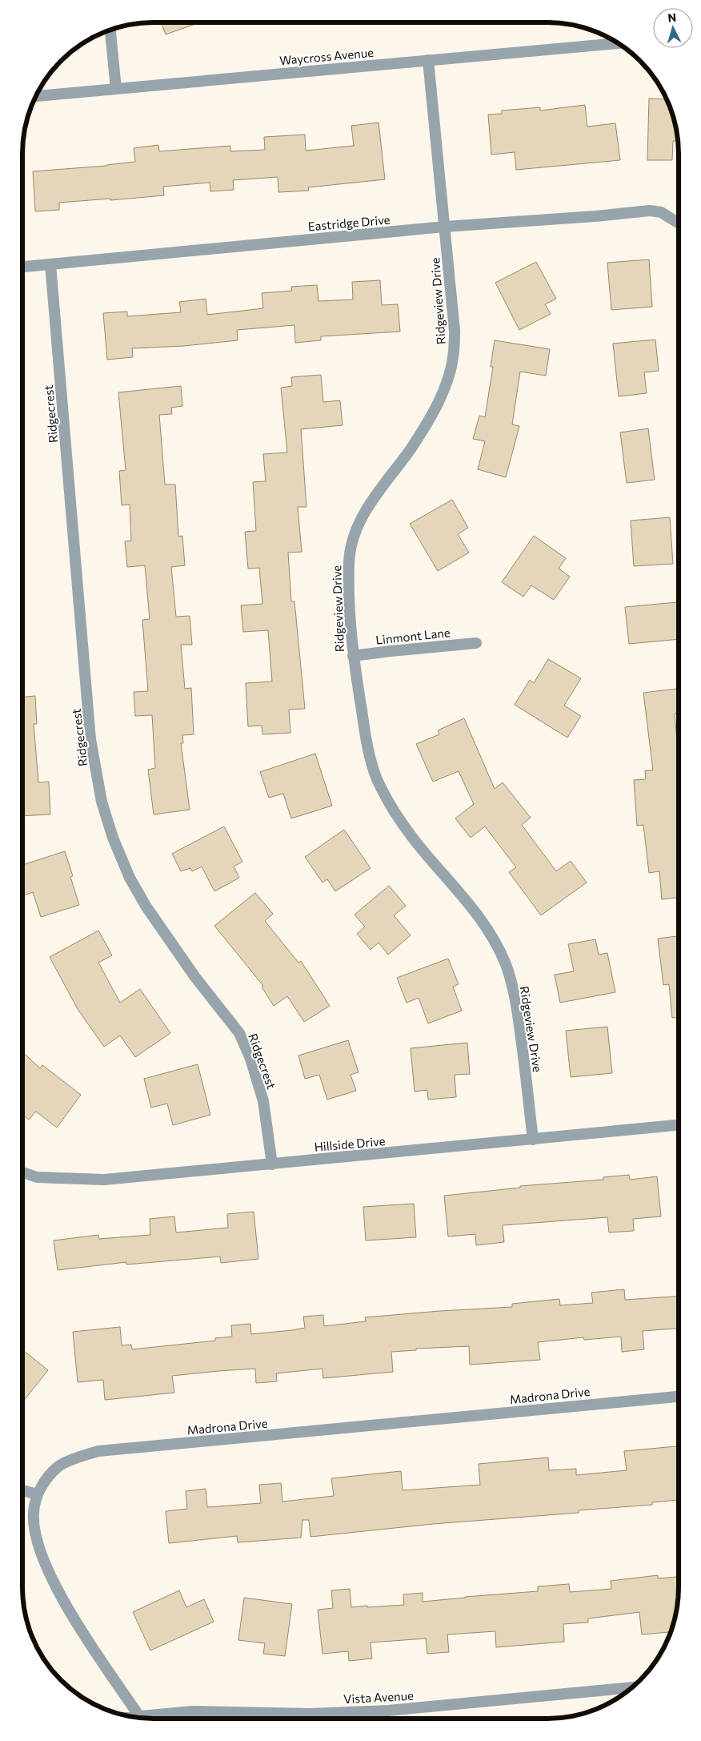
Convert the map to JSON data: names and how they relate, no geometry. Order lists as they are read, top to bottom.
{
  "streets": {
    "street": [
      "Waycross Avenue",
      "Eastridge Drive",
      "Ridgeview Drive",
      "Ridgecrest",
      "Linmont Lane",
      "Hillside Drive",
      "Madrona Drive",
      "Vista Avenue"
    ]
  },
  "crossings": [
    ["Waycross Avenue", "Ridgeview Drive"],
    ["Eastridge Drive", "Ridgeview Drive"],
    ["Eastridge Drive", "Ridgecrest"],
    ["Ridgeview Drive", "Linmont Lane"],
    ["Ridgeview Drive", "Hillside Drive"],
    ["Ridgecrest", "Hillside Drive"],
    ["Madrona Drive", "Vista Avenue"]
  ],
  "north": "top"
}
